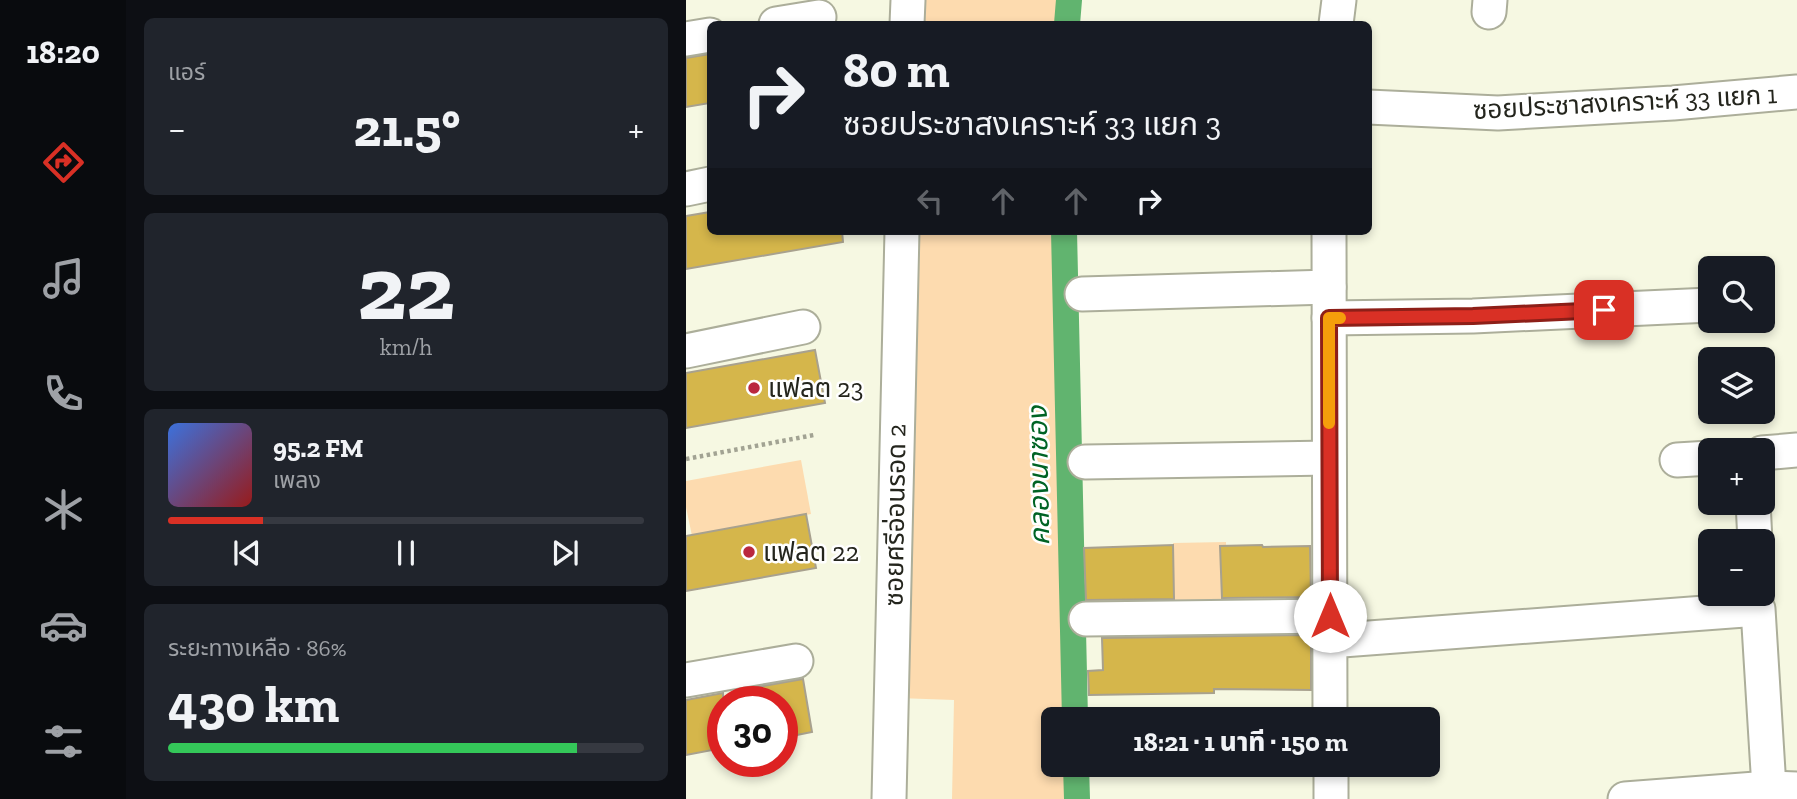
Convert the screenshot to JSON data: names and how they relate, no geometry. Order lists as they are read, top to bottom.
{
  "streets": {
    "street": ["ซอยประชาสงเคราะห์ 33 แยก 1", "ซอยศรีอ่อนรอด 2"]
  },
  "water": ["คลองนาซอง"],
  "places": ["แฟลต 23", "แฟลต 22"],
  "page": {
    "tabs": "18:20",
    "tile": [
      "แอร์",
      ["22", "km/h"],
      ["ระยะทางเหลือ · 86%", "430 km"]
    ],
    "turn": ["80 m", "ซอยประชาสงเคราะห์ 33 แยก 3"],
    "heat": ["−", "21.5°", "+"],
    "map_buttons": ["+", "−"],
    "song": ["95.2 FM", "เพลง"],
    "limit": "30",
    "trip": "18:21 · 1 นาที · 150 m"
  }
}
